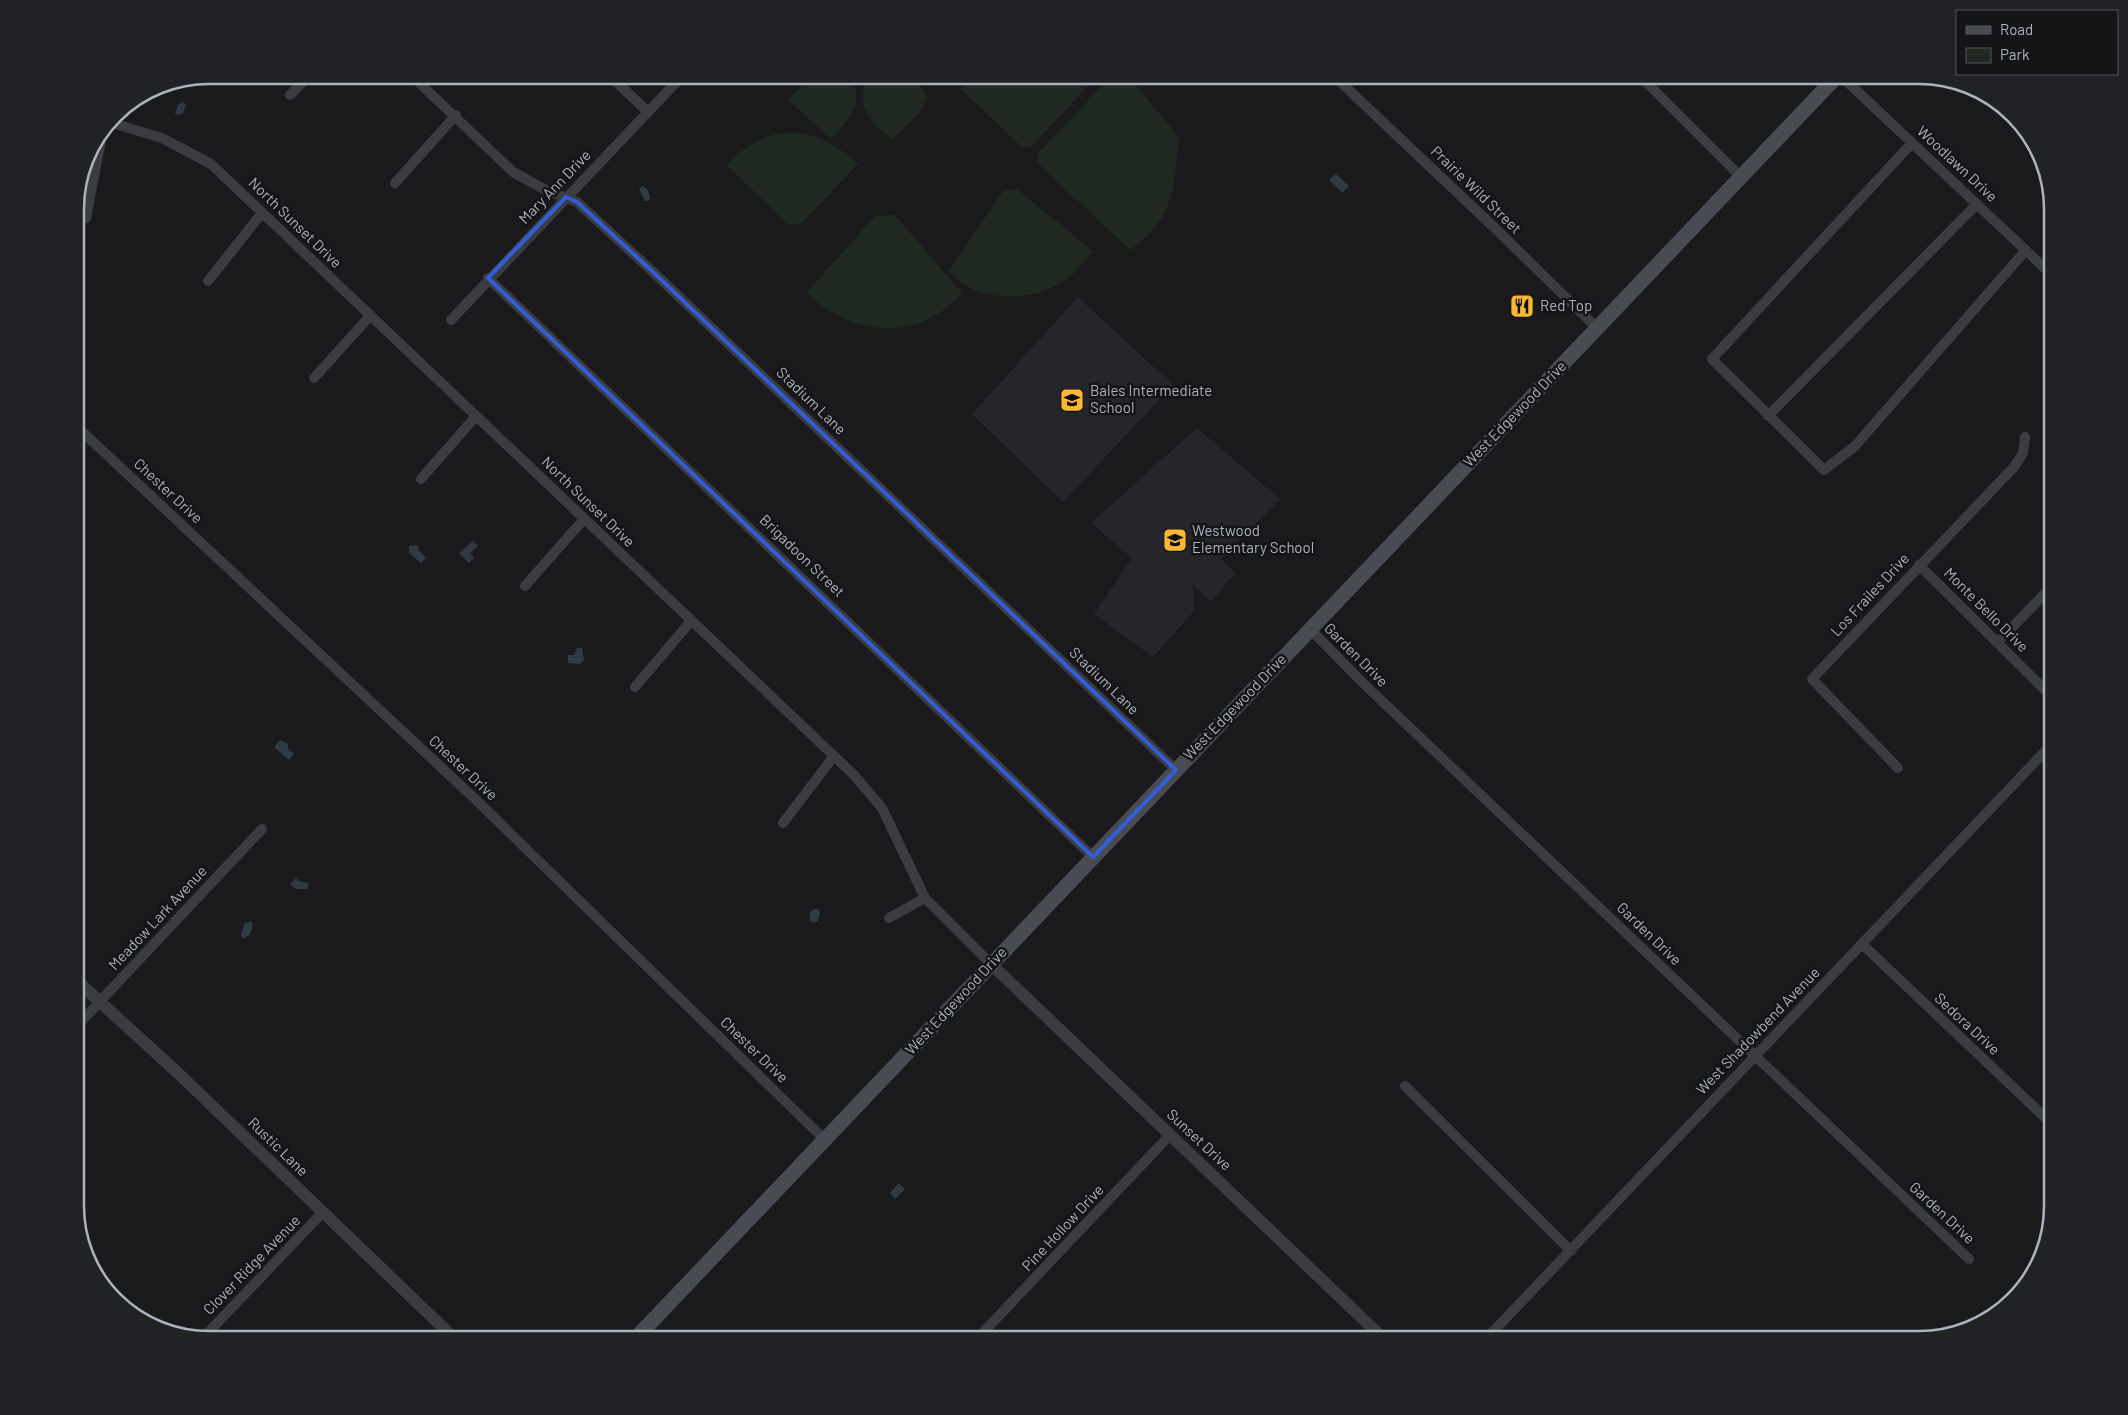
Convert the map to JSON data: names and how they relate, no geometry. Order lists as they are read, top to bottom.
{
  "streets": {
    "main road": ["West Edgewood Drive"],
    "street": [
      "Woodlawn Drive",
      "Mary Ann Drive",
      "Prairie Wild Street",
      "North Sunset Drive",
      "Stadium Lane",
      "Chester Drive",
      "Brigadoon Street",
      "Los Frailes Drive",
      "Monte Bello Drive",
      "Garden Drive",
      "Meadow Lark Avenue",
      "Sedora Drive",
      "West Shadowbend Avenue",
      "Sunset Drive",
      "Rustic Lane",
      "Pine Hollow Drive",
      "Clover Ridge Avenue"
    ]
  },
  "crossings": [
    ["Mary Ann Drive", "Stadium Lane"],
    ["Mary Ann Drive", "Brigadoon Street"],
    ["Prairie Wild Street", "West Edgewood Drive"],
    ["North Sunset Drive", "West Edgewood Drive"],
    ["North Sunset Drive", "Sunset Drive"],
    ["Stadium Lane", "West Edgewood Drive"],
    ["West Edgewood Drive", "Chester Drive"],
    ["West Edgewood Drive", "Brigadoon Street"],
    ["West Edgewood Drive", "Garden Drive"],
    ["West Edgewood Drive", "Sunset Drive"],
    ["Los Frailes Drive", "Monte Bello Drive"],
    ["Garden Drive", "West Shadowbend Avenue"],
    ["Meadow Lark Avenue", "Rustic Lane"],
    ["Sedora Drive", "West Shadowbend Avenue"],
    ["Sunset Drive", "Pine Hollow Drive"],
    ["Rustic Lane", "Clover Ridge Avenue"]
  ],
  "places": {
    "restaurant": ["Red Top"],
    "school or university": ["Bales Intermediate School", "Westwood Elementary School"]
  },
  "legend": ["Road", "Park"]
}
